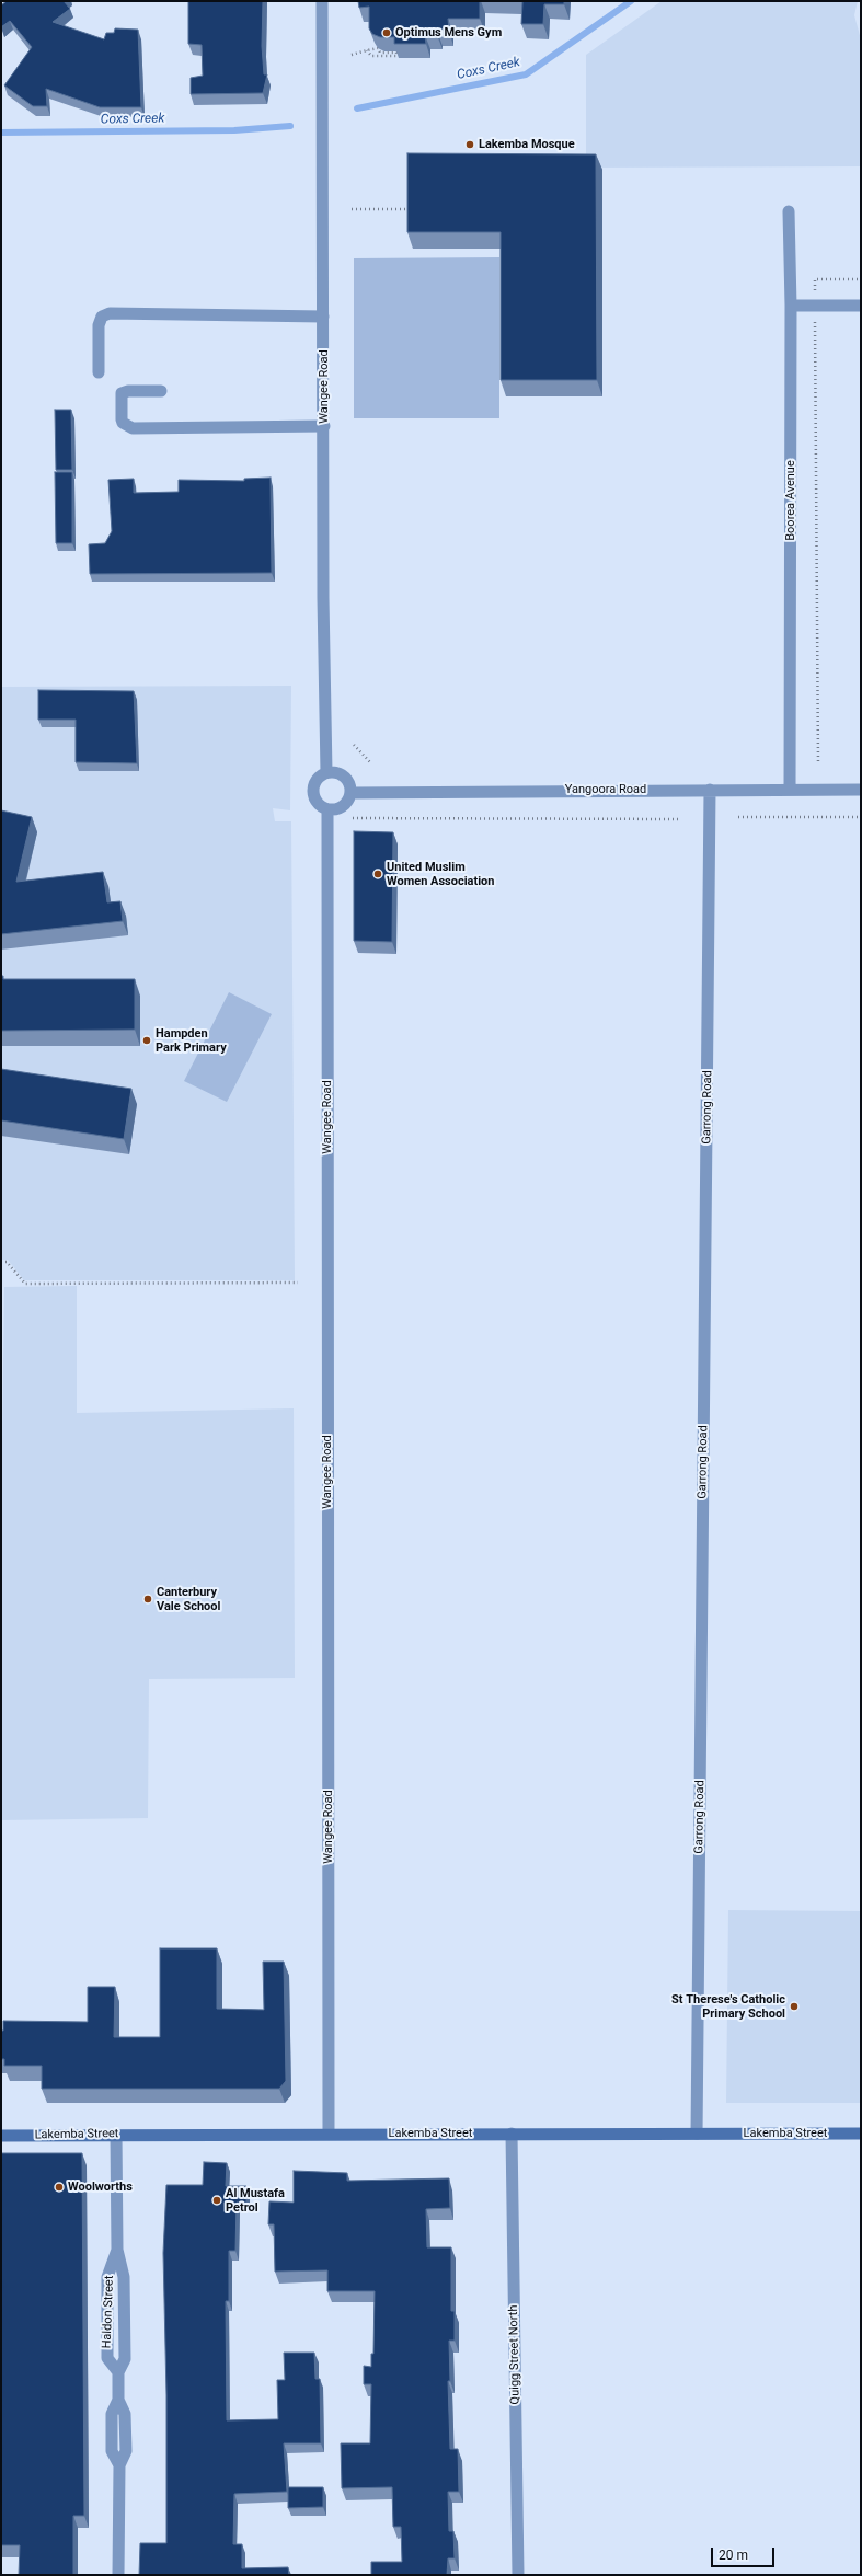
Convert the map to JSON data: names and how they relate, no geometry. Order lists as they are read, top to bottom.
{
  "streets": {
    "main road": ["Lakemba Street"],
    "street": [
      "Wangee Road",
      "Boorea Avenue",
      "Yangoora Road",
      "Garrong Road",
      "Haldon Street",
      "Quigg Street North"
    ]
  },
  "crossings": [
    ["Wangee Road", "Yangoora Road"],
    ["Wangee Road", "Lakemba Street"],
    ["Boorea Avenue", "Yangoora Road"],
    ["Yangoora Road", "Garrong Road"],
    ["Garrong Road", "Lakemba Street"],
    ["Lakemba Street", "Haldon Street"],
    ["Lakemba Street", "Quigg Street North"]
  ],
  "water": ["Coxs Creek"],
  "places": [
    "Optimus Mens Gym",
    "Lakemba Mosque",
    "United Muslim Women Association",
    "Hampden Park Primary",
    "Canterbury Vale School",
    "St Therese's Catholic Primary School",
    "Woolworths",
    "Al Mustafa Petrol"
  ],
  "scale_bar": "20 m"
}
